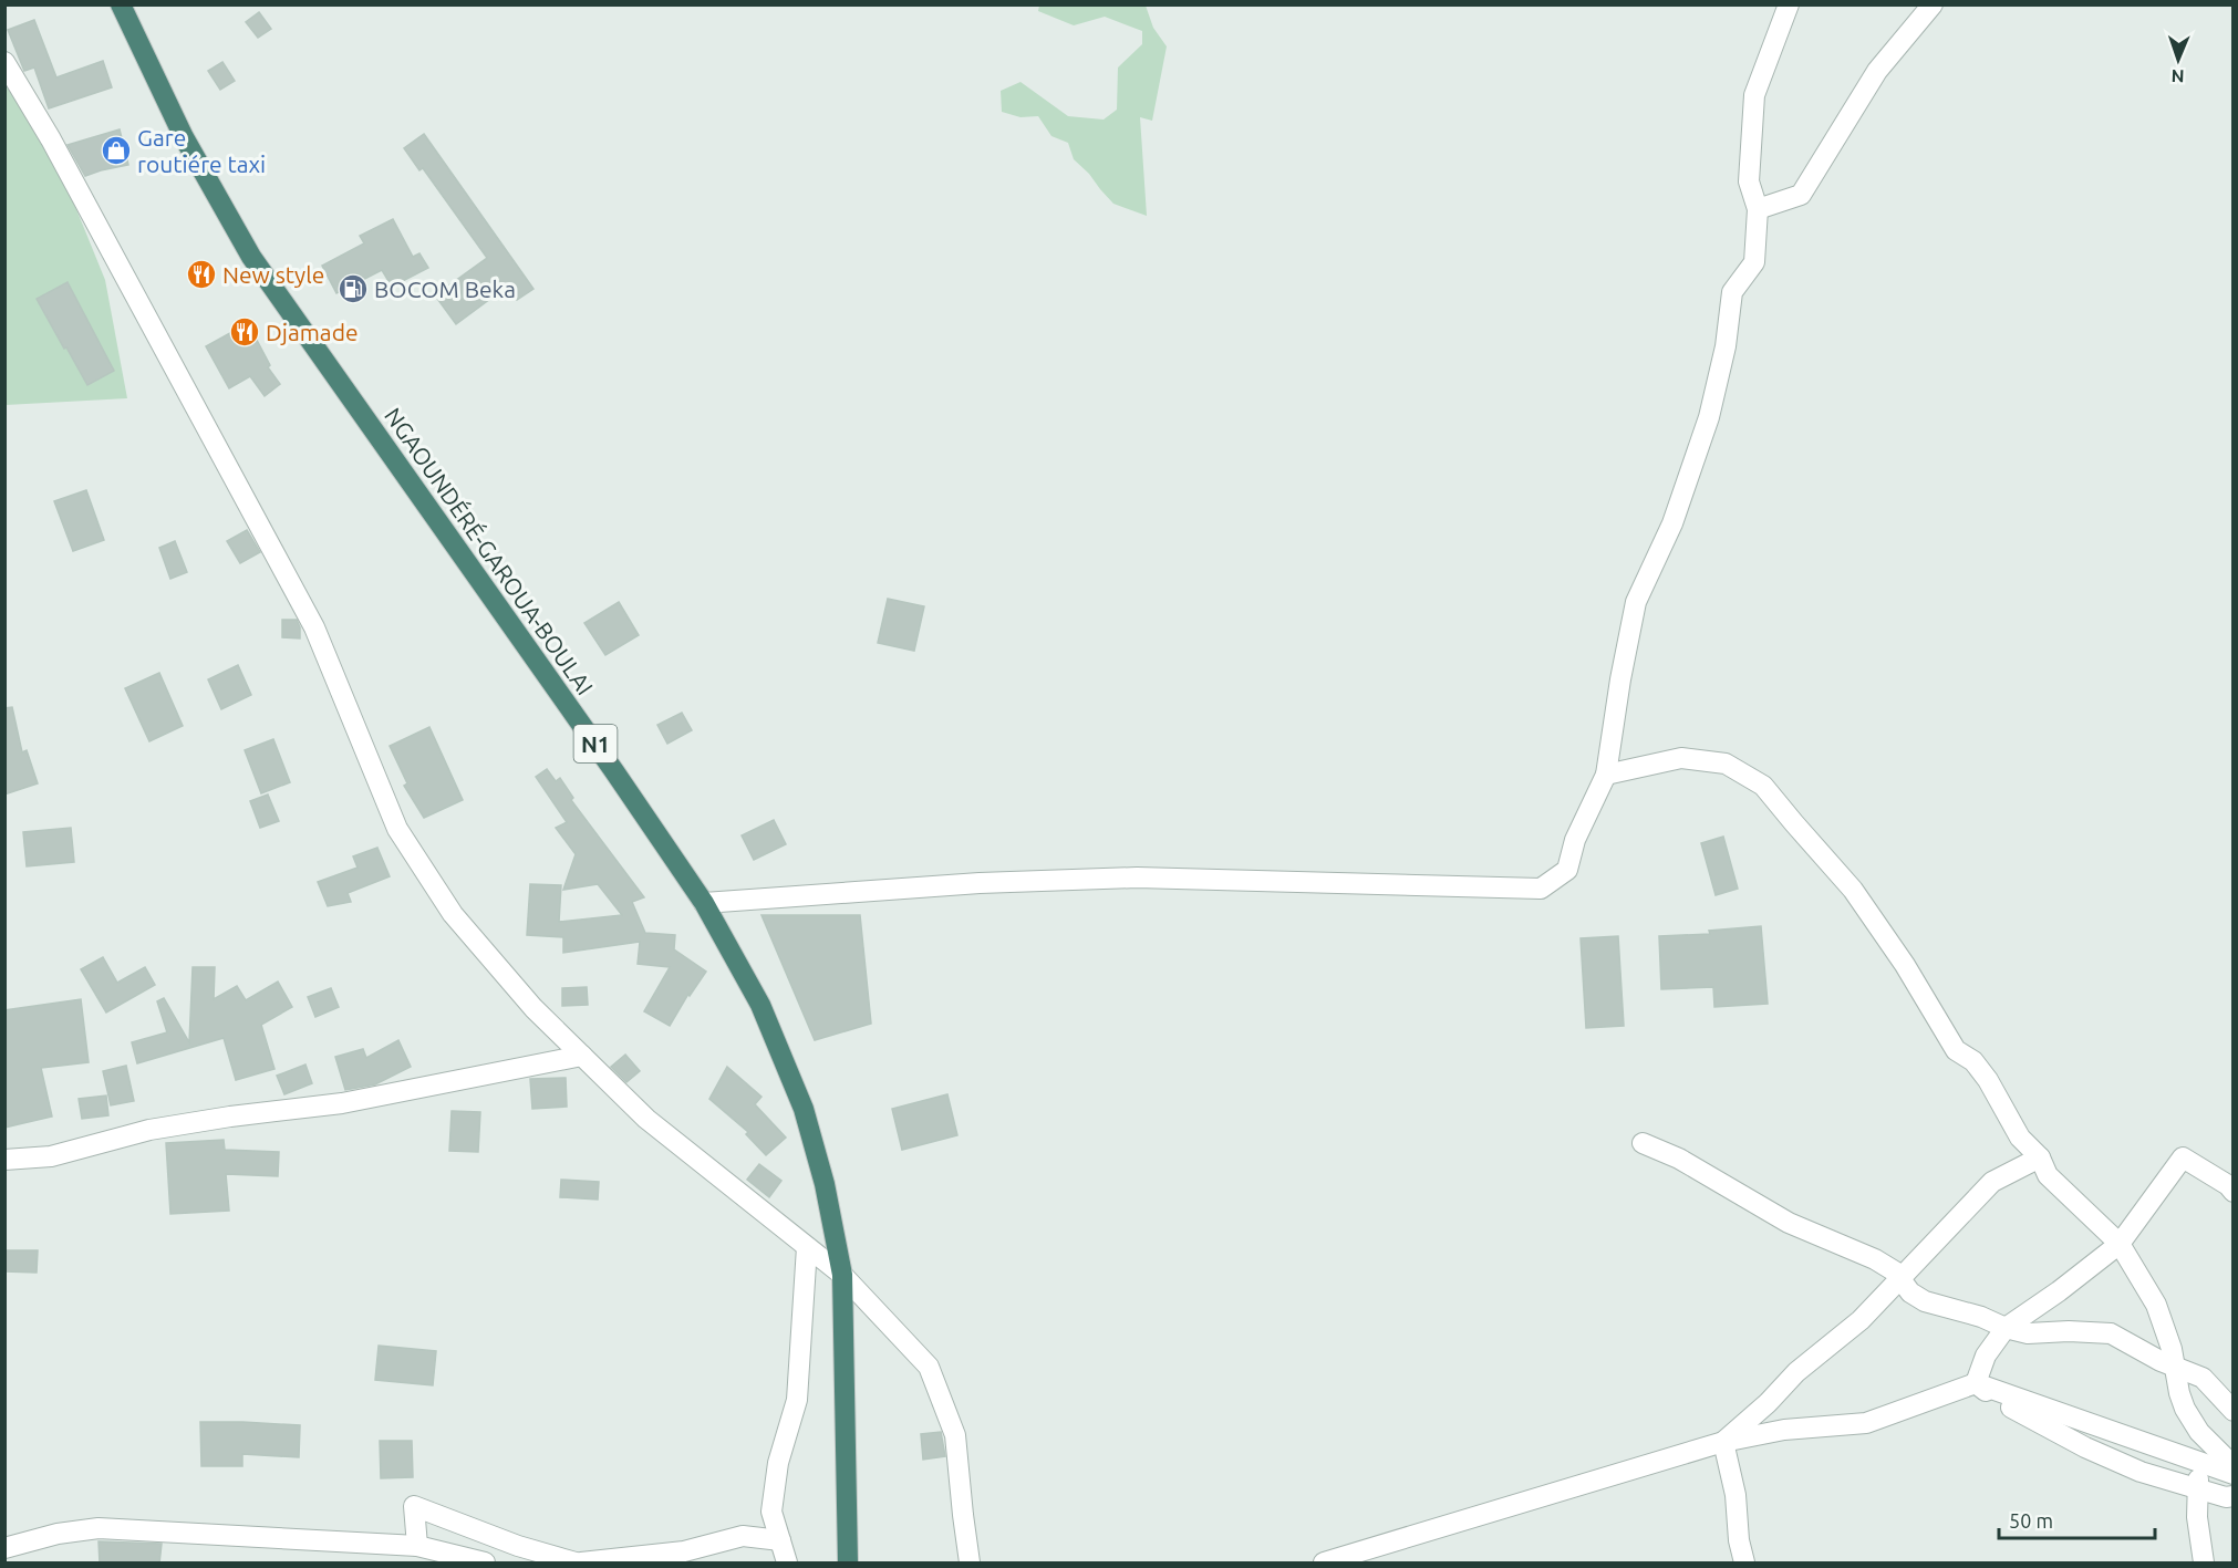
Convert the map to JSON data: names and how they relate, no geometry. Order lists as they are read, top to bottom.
{
  "streets": {
    "highway": ["NGAOUNDÉRÉ-GAROUA-BOULAI", "N1"]
  },
  "places": {
    "shop": ["Gare routiére taxi"],
    "restaurant": ["New style", "Djamade"],
    "fuel station": ["BOCOM Beka"]
  },
  "scale_bar": "50 m",
  "north": "bottom"
}
